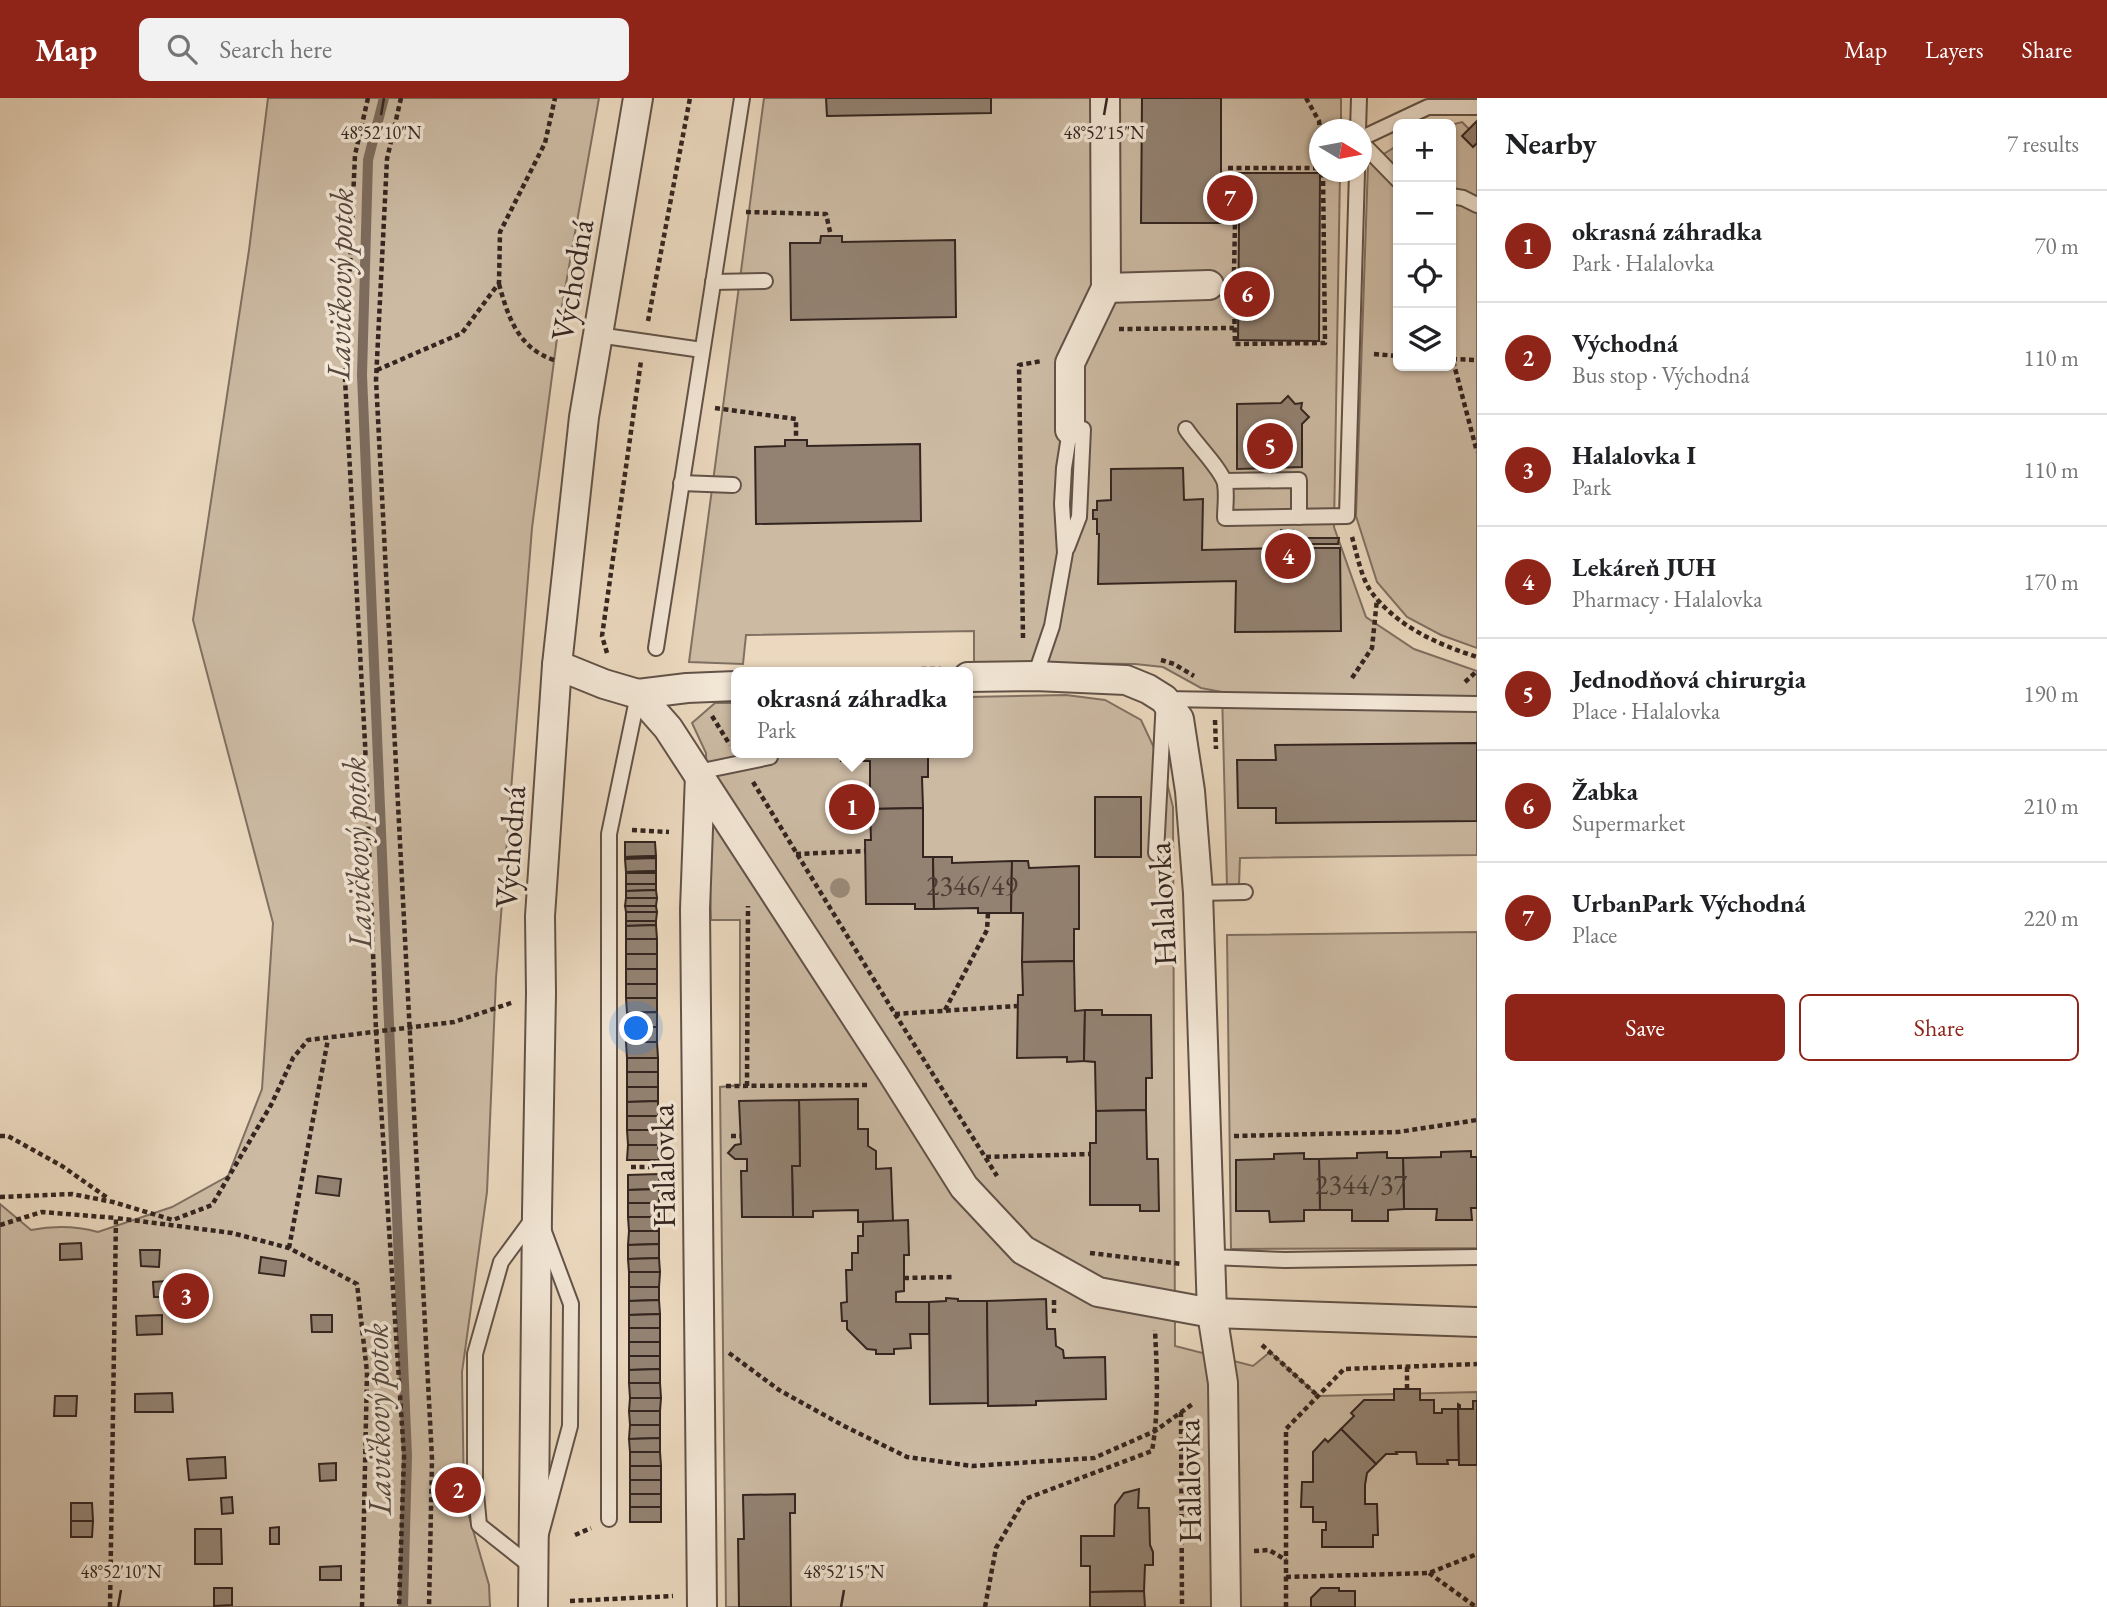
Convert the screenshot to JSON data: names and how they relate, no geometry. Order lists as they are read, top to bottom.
{
  "streets": {
    "street": ["Východná", "Halalovka"]
  },
  "water": ["Lavičkový potok"],
  "house_numbers": ["2346/49", "2344/37"],
  "north": "right",
  "page": {
    "header": "Map",
    "search": "Search here",
    "nav": ["Map", "Layers", "Share"],
    "heading": ["Nearby", "7 results"],
    "map_buttons": ["+", "−"],
    "pins": [
      "7",
      "6",
      "5",
      "4",
      "1",
      "3",
      "2"
    ],
    "list": [
      {
        "mark": "1",
        "name": "okrasná záhradka",
        "note": "Park · Halalovka",
        "value": "70 m"
      },
      {
        "mark": "2",
        "name": "Východná",
        "note": "Bus stop · Východná",
        "value": "110 m"
      },
      {
        "mark": "3",
        "name": "Halalovka I",
        "note": "Park",
        "value": "110 m"
      },
      {
        "mark": "4",
        "name": "Lekáreň JUH",
        "note": "Pharmacy · Halalovka",
        "value": "170 m"
      },
      {
        "mark": "5",
        "name": "Jednodňová chirurgia",
        "note": "Place · Halalovka",
        "value": "190 m"
      },
      {
        "mark": "6",
        "name": "Žabka",
        "note": "Supermarket",
        "value": "210 m"
      },
      {
        "mark": "7",
        "name": "UrbanPark Východná",
        "note": "Place",
        "value": "220 m"
      }
    ],
    "popup": ["okrasná záhradka", "Park"],
    "buttons": ["Save", "Share"]
  },
  "coordinates": ["48°52'10\"N", "48°52'15\"N"]
}
